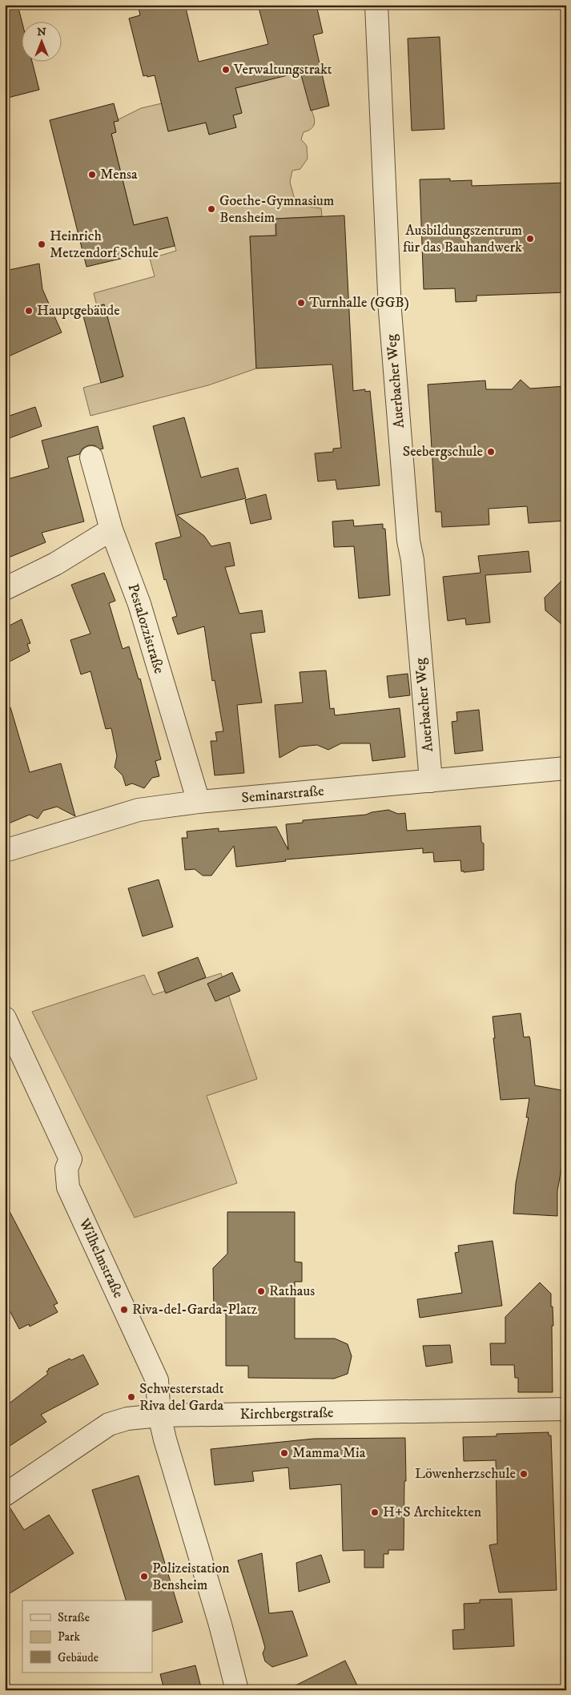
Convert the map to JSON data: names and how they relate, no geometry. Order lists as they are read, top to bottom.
{
  "streets": {
    "street": [
      "Auerbacher Weg",
      "Pestalozzistraße",
      "Seminarstraße",
      "Wilhelmstraße",
      "Kirchbergstraße"
    ]
  },
  "crossings": [
    ["Auerbacher Weg", "Seminarstraße"],
    ["Pestalozzistraße", "Seminarstraße"],
    ["Wilhelmstraße", "Kirchbergstraße"]
  ],
  "places": [
    "Verwaltungstrakt",
    "Mensa",
    "Goethe-Gymnasium Bensheim",
    "Ausbildungszentrum für das Bauhandwerk",
    "Heinrich Metzendorf Schule",
    "Turnhalle (GGB)",
    "Hauptgebäude",
    "Seebergschule",
    "Rathaus",
    "Riva-del-Garda-Platz",
    "Schwesterstadt Riva del Garda",
    "Mamma Mia",
    "Löwenherzschule",
    "H+S Architekten",
    "Polizeistation Bensheim"
  ],
  "legend": ["Straße", "Park", "Gebäude"],
  "north": "top"
}
